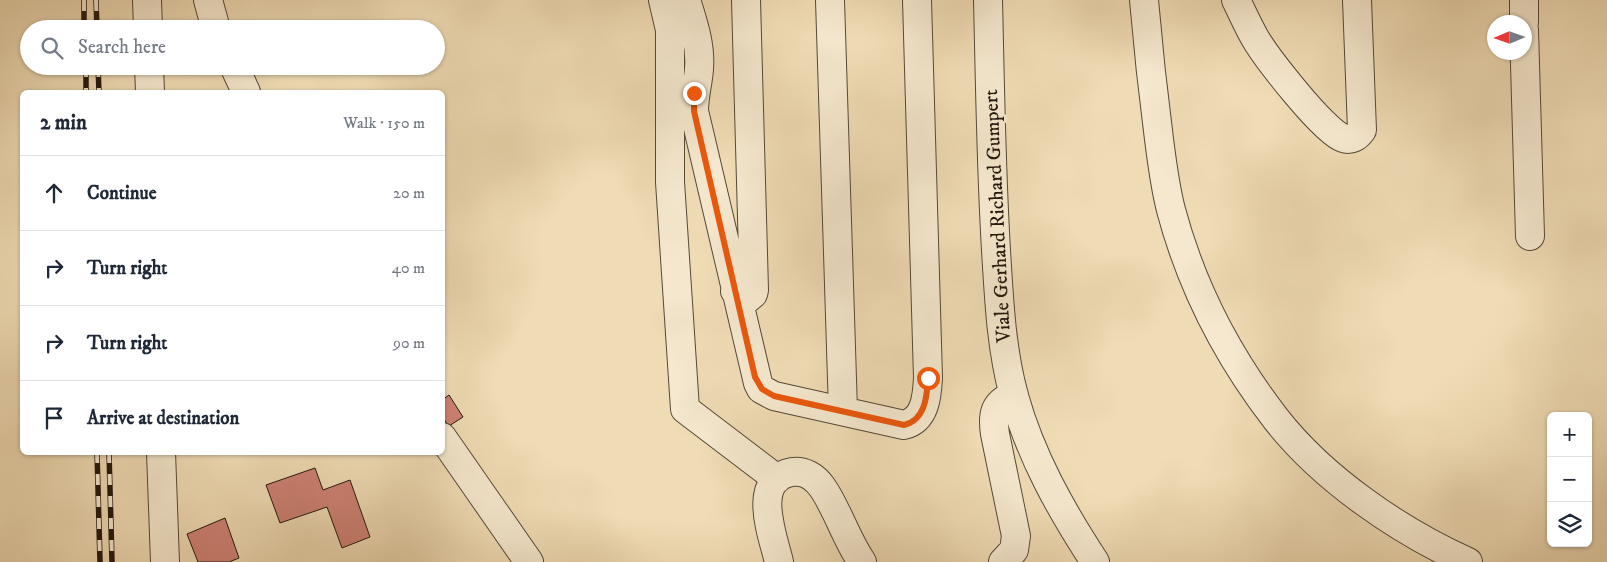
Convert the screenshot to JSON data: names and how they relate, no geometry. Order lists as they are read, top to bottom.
{
  "streets": {
    "street": ["Viale Gerhard Richard Gumpert"]
  },
  "north": "left",
  "page": {
    "search": "Search here",
    "heading": ["2 min", "Walk · 150 m"],
    "list": [
      ["Continue", "20 m"],
      ["Turn right", "40 m"],
      ["Turn right", "90 m"],
      "Arrive at destination"
    ],
    "map_buttons": ["+", "−"]
  }
}
